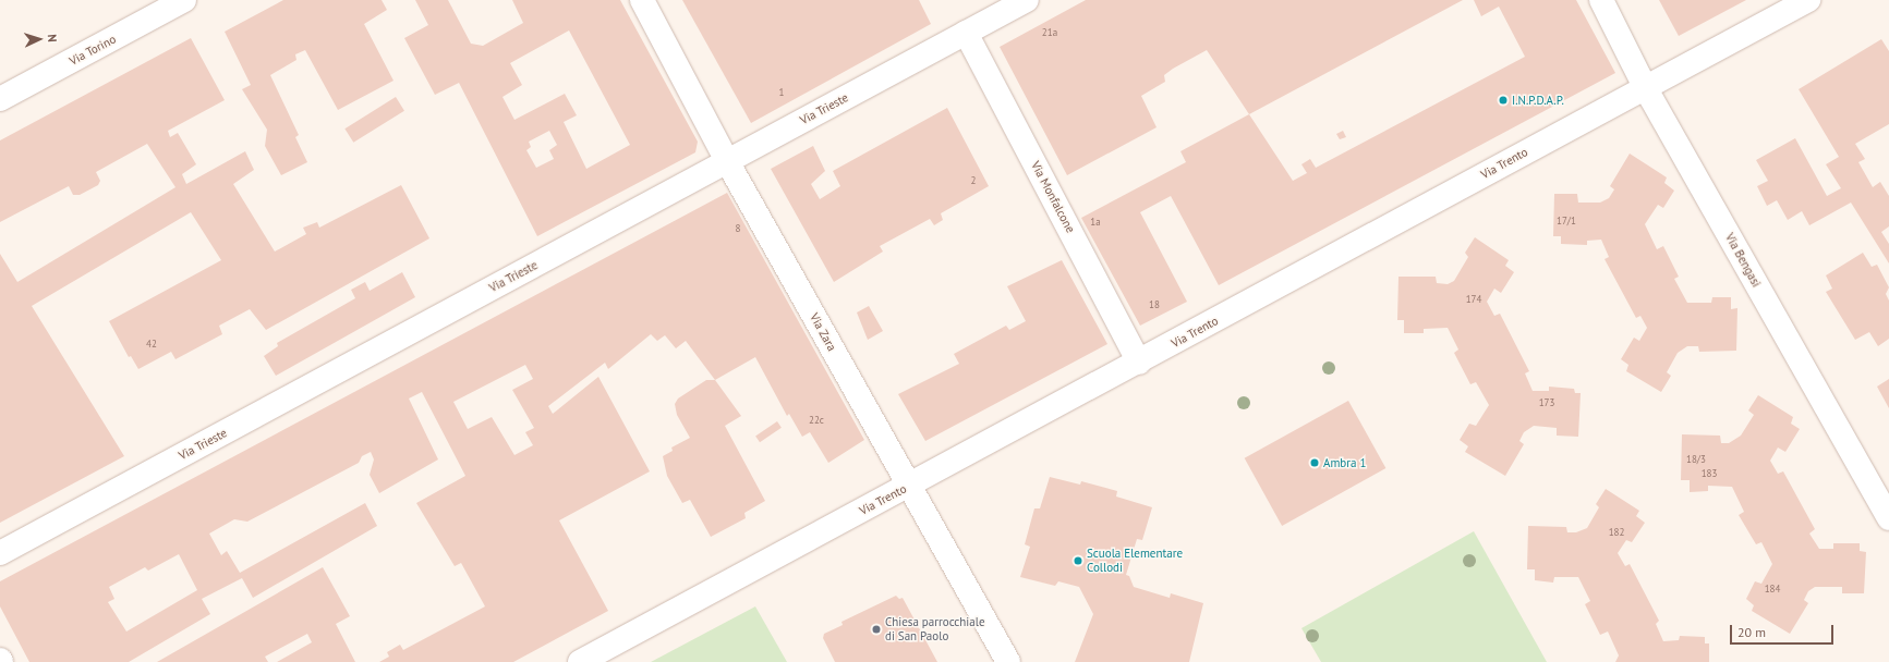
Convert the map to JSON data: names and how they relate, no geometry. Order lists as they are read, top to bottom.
{
  "streets": {
    "street": [
      "Via Torino",
      "Via Trieste",
      "Via Trento",
      "Via Monfalcone",
      "Via Bengasi",
      "Via Zara"
    ]
  },
  "crossings": [
    ["Via Trieste", "Via Monfalcone"],
    ["Via Trieste", "Via Zara"],
    ["Via Trento", "Via Monfalcone"],
    ["Via Trento", "Via Bengasi"],
    ["Via Trento", "Via Zara"]
  ],
  "places": [
    "I.N.P.D.A.P.",
    "Ambra 1",
    "Scuola Elementare Collodi",
    "Chiesa parrocchiale di San Paolo"
  ],
  "house_numbers": [
    "21a",
    "1",
    "2",
    "17/1",
    "1a",
    "8",
    "174",
    "18",
    "42",
    "173",
    "22c",
    "18/3",
    "183",
    "182",
    "184"
  ],
  "scale_bar": "20 m",
  "north": "right"
}
